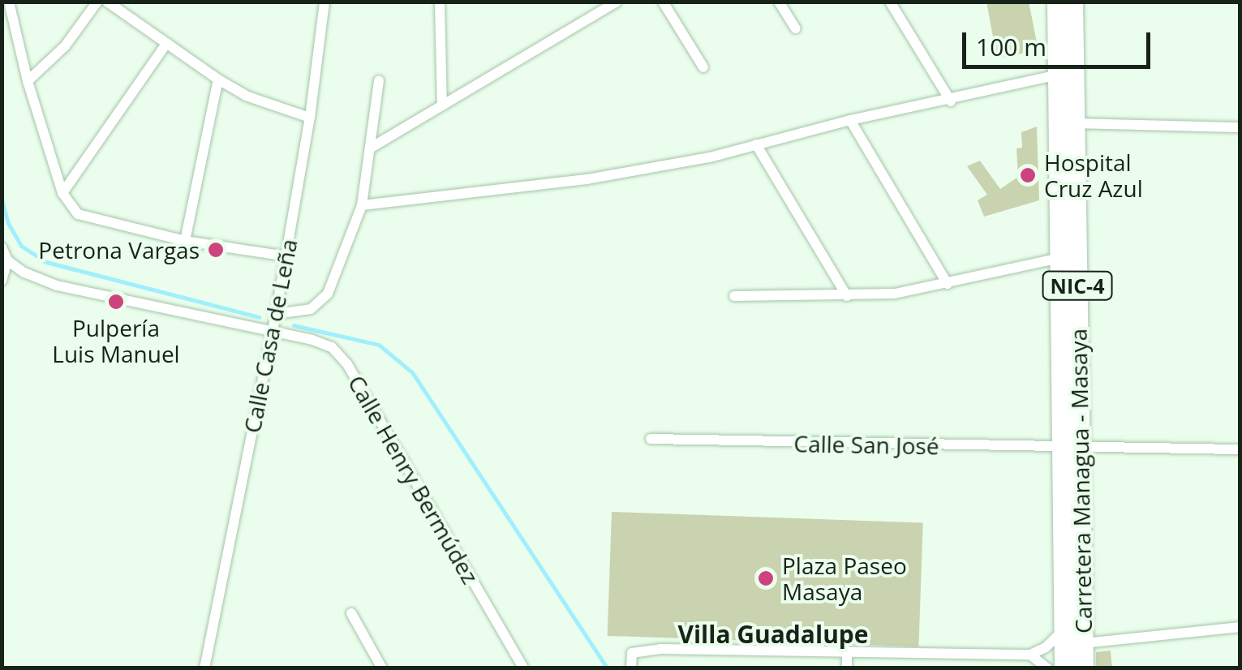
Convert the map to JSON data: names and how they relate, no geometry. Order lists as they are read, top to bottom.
{
  "streets": {
    "highway": ["NIC-4", "Carretera Managua - Masaya"],
    "street": ["Calle Casa de Leña", "Calle San José", "Calle Henry Bermúdez"]
  },
  "crossings": [
    ["Calle Casa de Leña", "Calle Henry Bermúdez"],
    ["Calle San José", "Carretera Managua - Masaya"]
  ],
  "districts": ["Villa Guadalupe"],
  "places": [
    "Hospital Cruz Azul",
    "Petrona Vargas",
    "Pulpería Luis Manuel",
    "Plaza Paseo Masaya"
  ],
  "scale_bar": "100 m"
}
